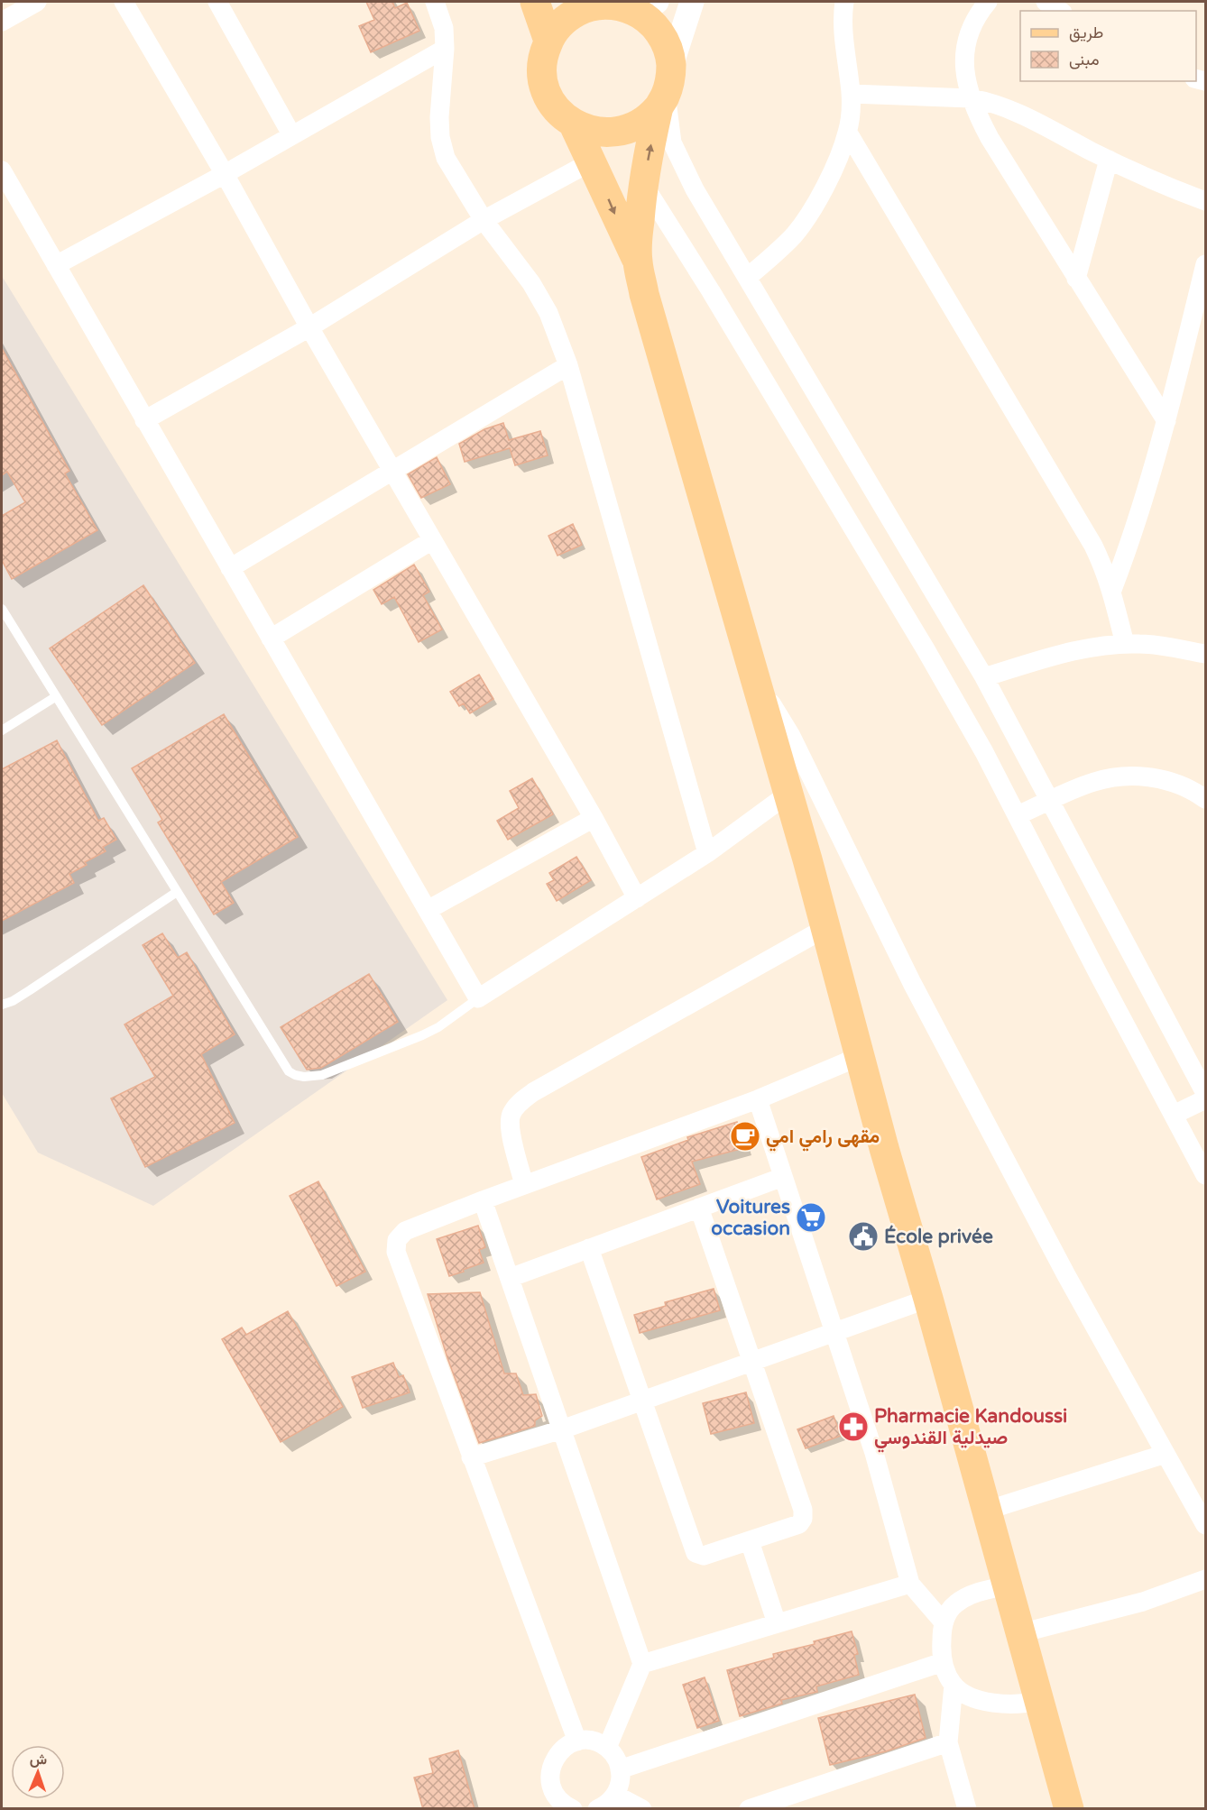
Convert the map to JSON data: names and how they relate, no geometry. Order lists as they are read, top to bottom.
{
  "places": {
    "cafe": ["مقهى رامي امي"],
    "supermarket": ["Voitures occasion"],
    "public building": ["École privée"],
    "pharmacy": ["Pharmacie Kandoussi صيدلية القندوسي"]
  },
  "legend": ["طريق", "مبنى"],
  "north": "top"
}
